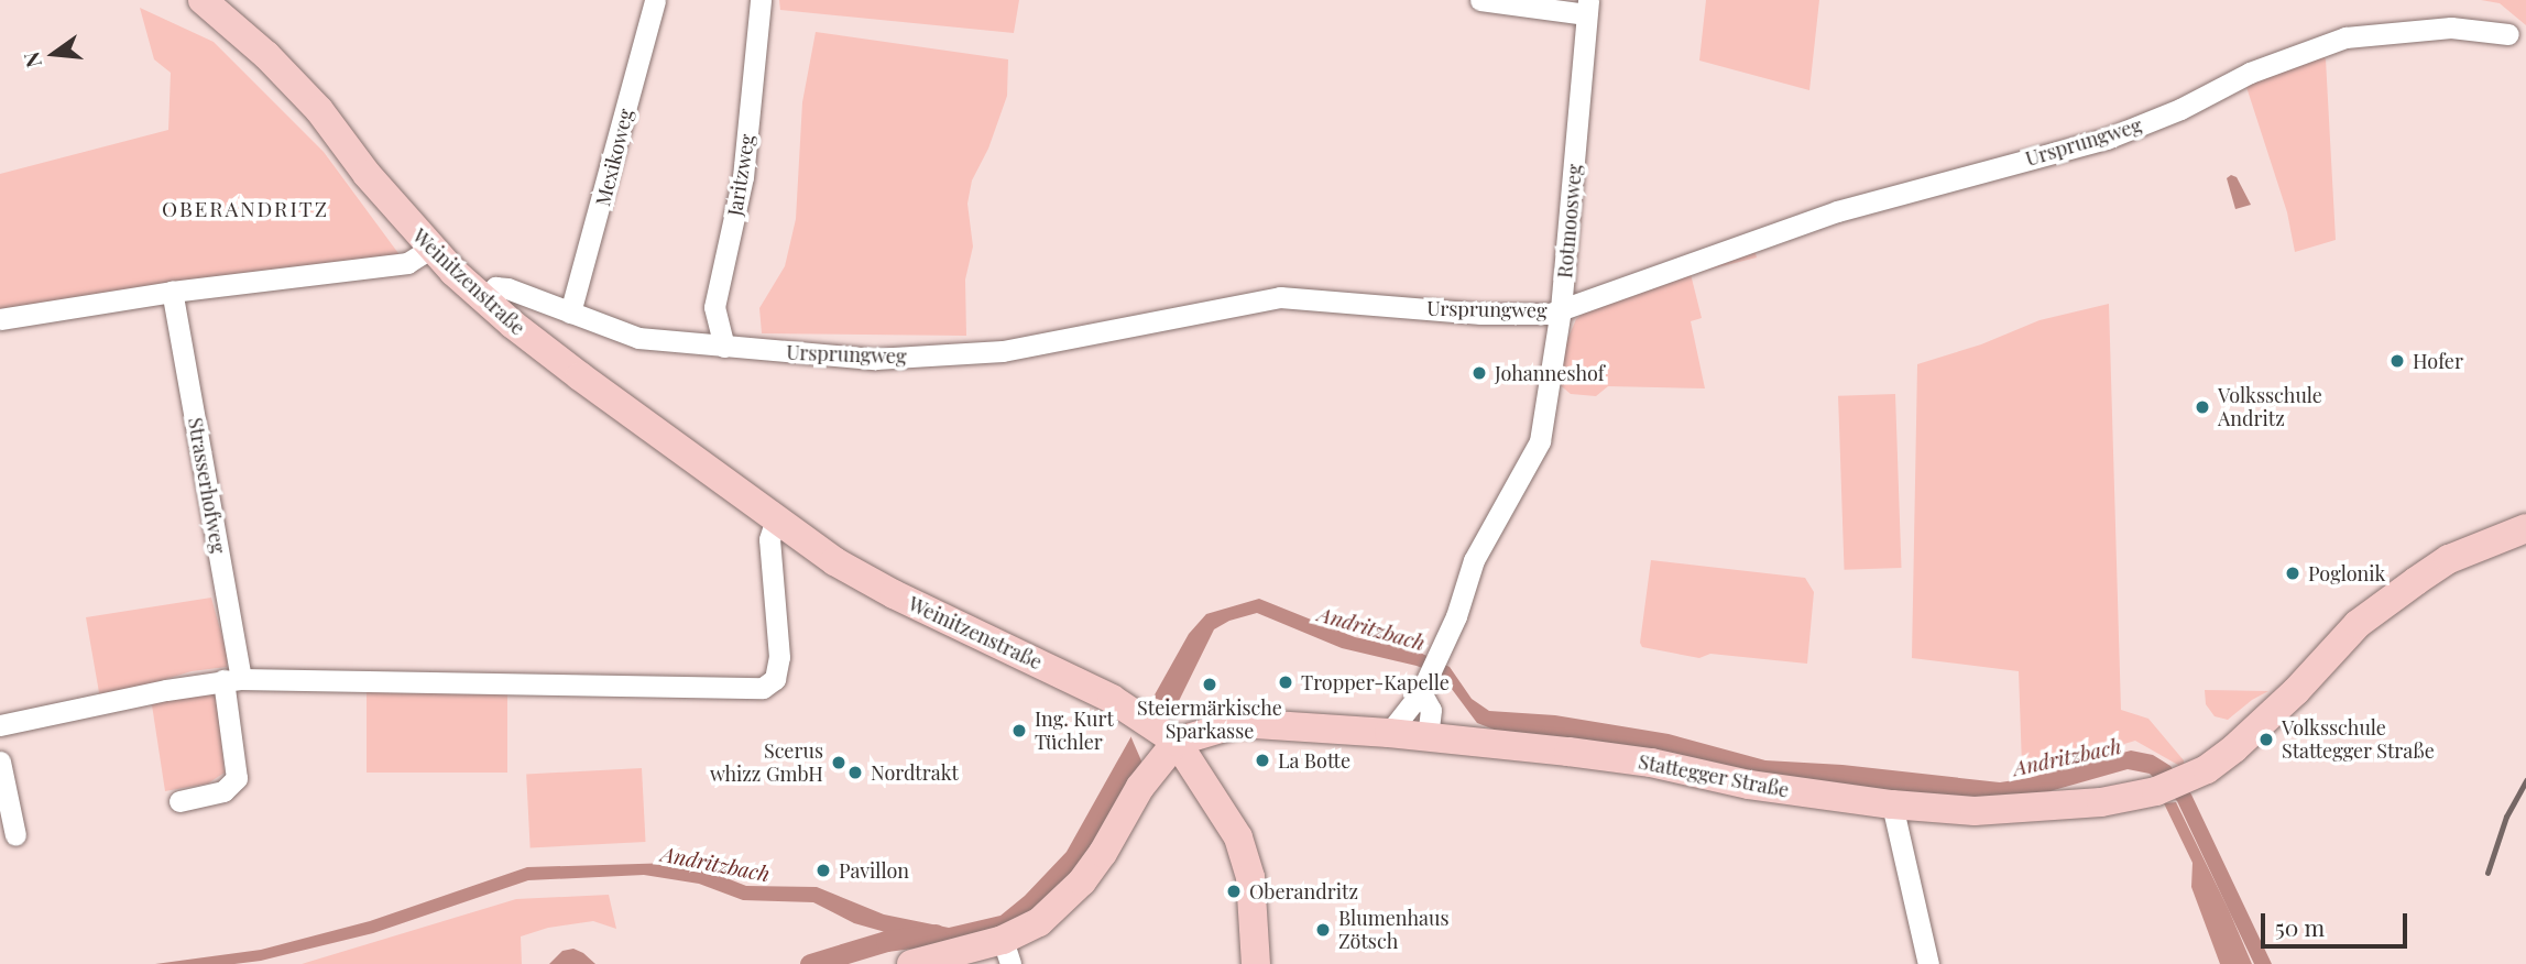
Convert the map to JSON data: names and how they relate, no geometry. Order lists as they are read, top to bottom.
{
  "streets": {
    "main road": ["Weinitzenstraße", "Stattegger Straße"],
    "street": [
      "Ursprungweg",
      "Mexikoweg",
      "Jaritzweg",
      "Rotmoosweg",
      "Strasserhofweg"
    ]
  },
  "crossings": [
    ["Ursprungweg", "Mexikoweg"],
    ["Ursprungweg", "Jaritzweg"],
    ["Ursprungweg", "Rotmoosweg"],
    ["Ursprungweg", "Weinitzenstraße"],
    ["Rotmoosweg", "Stattegger Straße"],
    ["Weinitzenstraße", "Stattegger Straße"]
  ],
  "districts": ["OBERANDRITZ"],
  "water": ["Andritzbach"],
  "places": [
    "Hofer",
    "Johanneshof",
    "Volksschule Andritz",
    "Poglonik",
    "Tropper-Kapelle",
    "Steiermärkische Sparkasse",
    "Ing. Kurt Tüchler",
    "Volksschule Stattegger Straße",
    "La Botte",
    "Scerus whizz GmbH",
    "Nordtrakt",
    "Pavillon",
    "Oberandritz",
    "Blumenhaus Zötsch"
  ],
  "scale_bar": "50 m",
  "north": "left"
}
